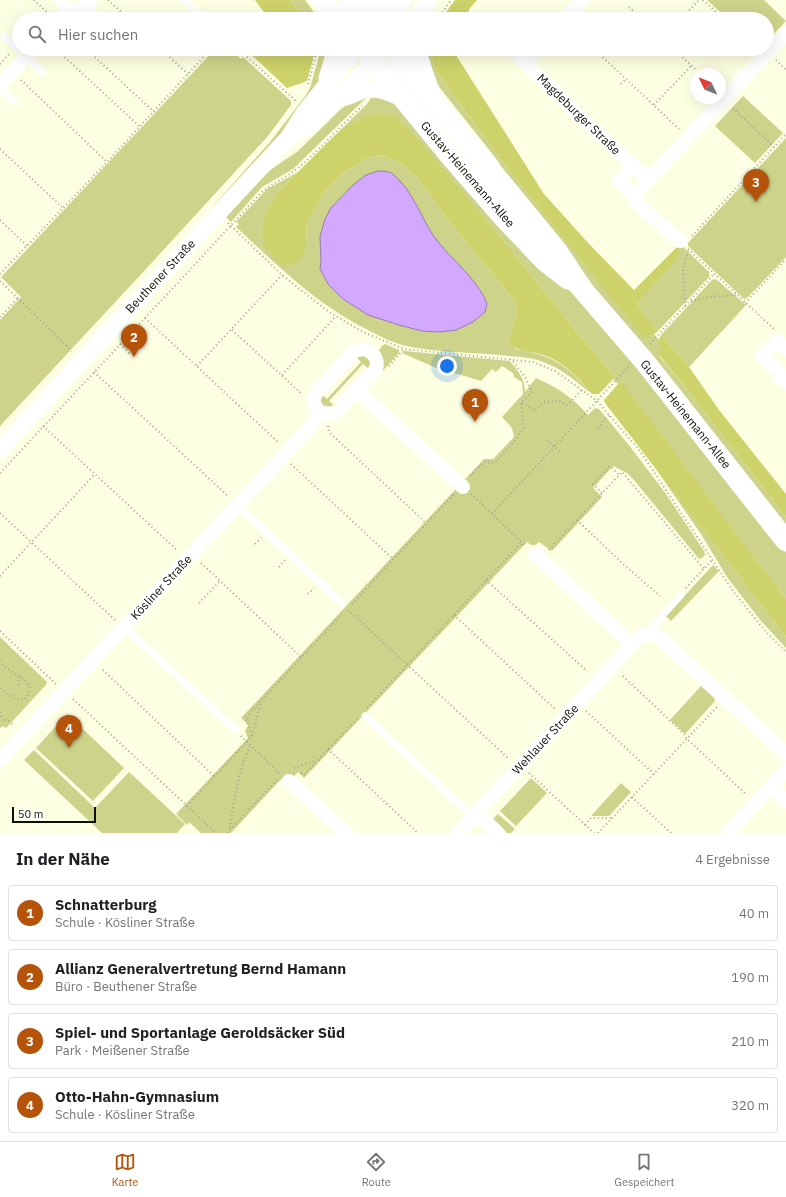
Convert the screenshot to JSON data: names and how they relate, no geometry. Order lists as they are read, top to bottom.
{
  "streets": {
    "main road": ["Gustav-Heinemann-Allee"],
    "street": [
      "Magdeburger Straße",
      "Beuthener Straße",
      "Kösliner Straße",
      "Wehlauer Straße"
    ]
  },
  "scale_bar": "50 m",
  "north": "top left",
  "page": {
    "search": "Hier suchen",
    "pins": [
      "3",
      "2",
      "1",
      "4"
    ],
    "scale": "50 m",
    "heading": ["In der Nähe", "4 Ergebnisse"],
    "list": [
      {
        "mark": "1",
        "name": "Schnatterburg",
        "note": "Schule · Kösliner Straße",
        "value": "40 m"
      },
      {
        "mark": "2",
        "name": "Allianz Generalvertretung Bernd Hamann",
        "note": "Büro · Beuthener Straße",
        "value": "190 m"
      },
      {
        "mark": "3",
        "name": "Spiel- und Sportanlage Geroldsäcker Süd",
        "note": "Park · Meißener Straße",
        "value": "210 m"
      },
      {
        "mark": "4",
        "name": "Otto-Hahn-Gymnasium",
        "note": "Schule · Kösliner Straße",
        "value": "320 m"
      }
    ],
    "nav": ["Karte", "Route", "Gespeichert"]
  }
}
